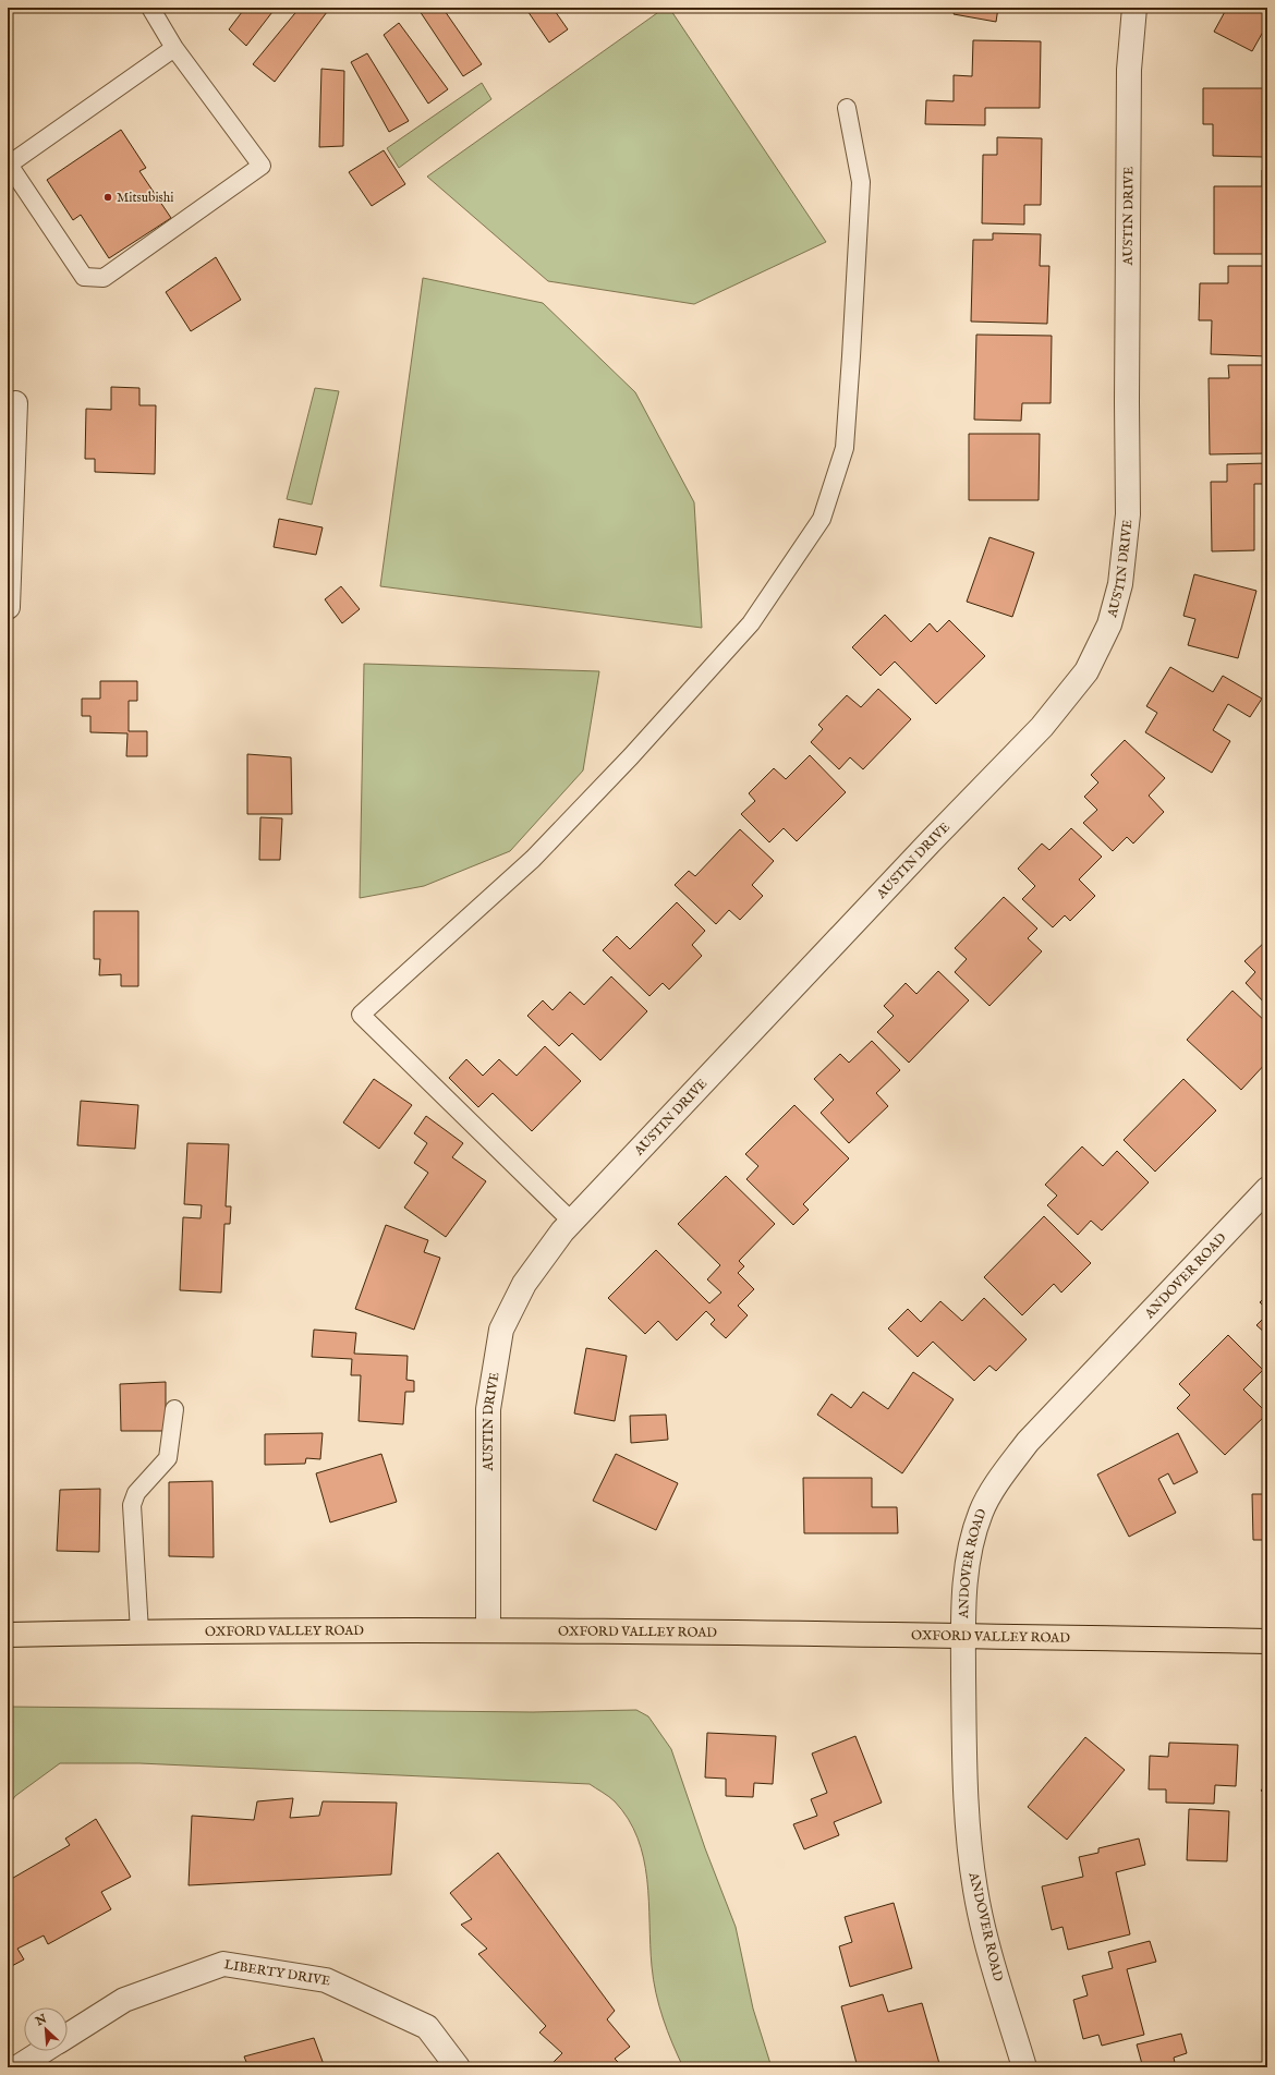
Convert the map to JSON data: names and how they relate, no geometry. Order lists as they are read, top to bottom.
{
  "streets": {
    "main road": ["OXFORD VALLEY ROAD"],
    "street": ["AUSTIN DRIVE", "ANDOVER ROAD", "LIBERTY DRIVE"]
  },
  "crossings": [
    ["AUSTIN DRIVE", "OXFORD VALLEY ROAD"],
    ["ANDOVER ROAD", "OXFORD VALLEY ROAD"]
  ],
  "places": ["Mitsubishi"],
  "north": "top left"
}
